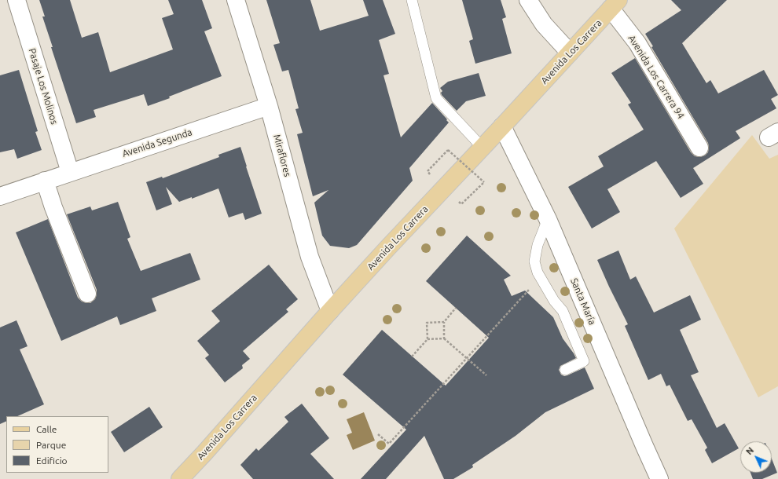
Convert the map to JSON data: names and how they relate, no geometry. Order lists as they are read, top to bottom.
{
  "streets": {
    "main road": ["Avenida Los Carrera"],
    "street": [
      "Avenida Los Carrera 94",
      "Pasaje Los Molinos",
      "Avenida Segunda",
      "Miraflores",
      "Santa María"
    ]
  },
  "crossings": [
    ["Avenida Los Carrera", "Avenida Los Carrera 94"],
    ["Avenida Los Carrera", "Miraflores"],
    ["Avenida Los Carrera", "Santa María"],
    ["Pasaje Los Molinos", "Avenida Segunda"],
    ["Avenida Segunda", "Miraflores"]
  ],
  "legend": ["Calle", "Parque", "Edificio"],
  "north": "top left"
}
